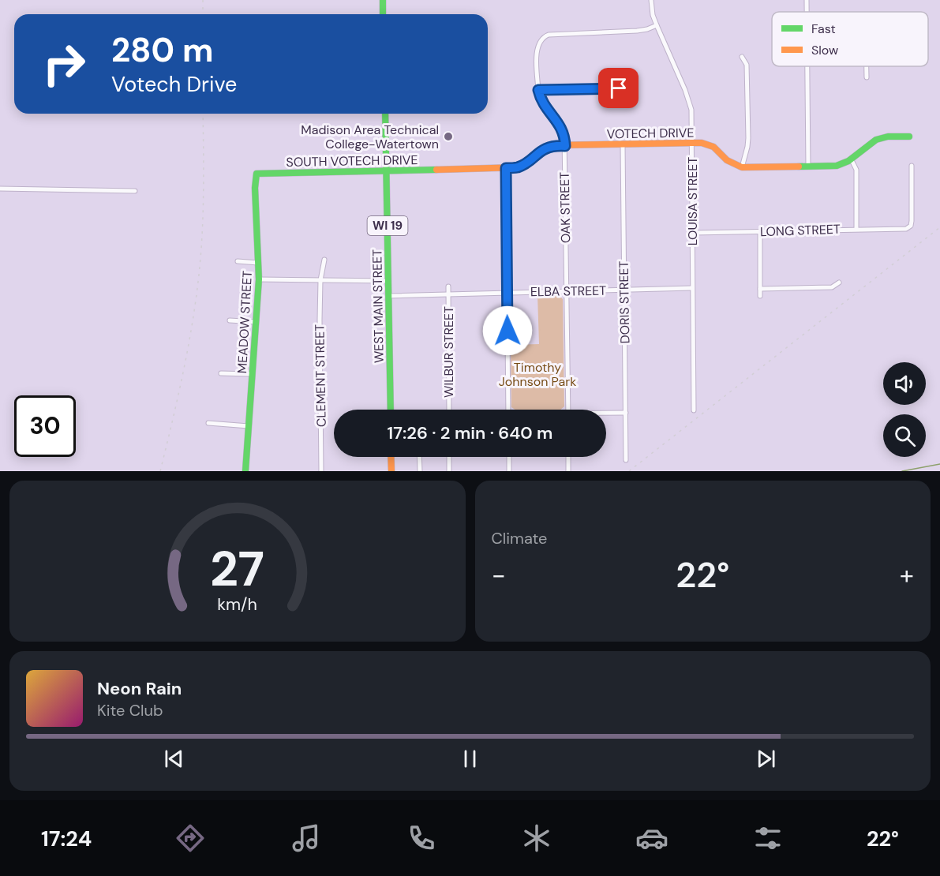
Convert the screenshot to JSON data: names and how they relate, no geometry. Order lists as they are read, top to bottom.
{
  "streets": {
    "street": [
      "VOTECH DRIVE",
      "SOUTH VOTECH DRIVE",
      "LOUISA STREET",
      "OAK STREET",
      "WI 19",
      "LONG STREET",
      "ELBA STREET",
      "DORIS STREET",
      "WEST MAIN STREET",
      "MEADOW STREET",
      "WILBUR STREET",
      "CLEMENT STREET"
    ]
  },
  "crossings": [
    ["VOTECH DRIVE", "SOUTH VOTECH DRIVE"],
    ["VOTECH DRIVE", "LOUISA STREET"],
    ["VOTECH DRIVE", "OAK STREET"],
    ["VOTECH DRIVE", "DORIS STREET"],
    ["SOUTH VOTECH DRIVE", "WEST MAIN STREET"],
    ["SOUTH VOTECH DRIVE", "MEADOW STREET"],
    ["LOUISA STREET", "OAK STREET"],
    ["LOUISA STREET", "LONG STREET"],
    ["LOUISA STREET", "ELBA STREET"],
    ["OAK STREET", "ELBA STREET"],
    ["ELBA STREET", "DORIS STREET"],
    ["ELBA STREET", "WEST MAIN STREET"],
    ["ELBA STREET", "WILBUR STREET"]
  ],
  "parks": ["Timothy Johnson Park"],
  "places": ["Madison Area Technical College-Watertown"],
  "legend": ["Fast", "Slow"],
  "page": {
    "turn": ["280 m", "Votech Drive"],
    "limit": "30",
    "trip": "17:26 · 2 min · 640 m",
    "tile": "Climate",
    "heat": ["−", "22°", "+"],
    "song": ["Neon Rain", "Kite Club"],
    "tabs": ["17:24", "22°"],
    "gauge": ["27", "km/h"]
  }
}
